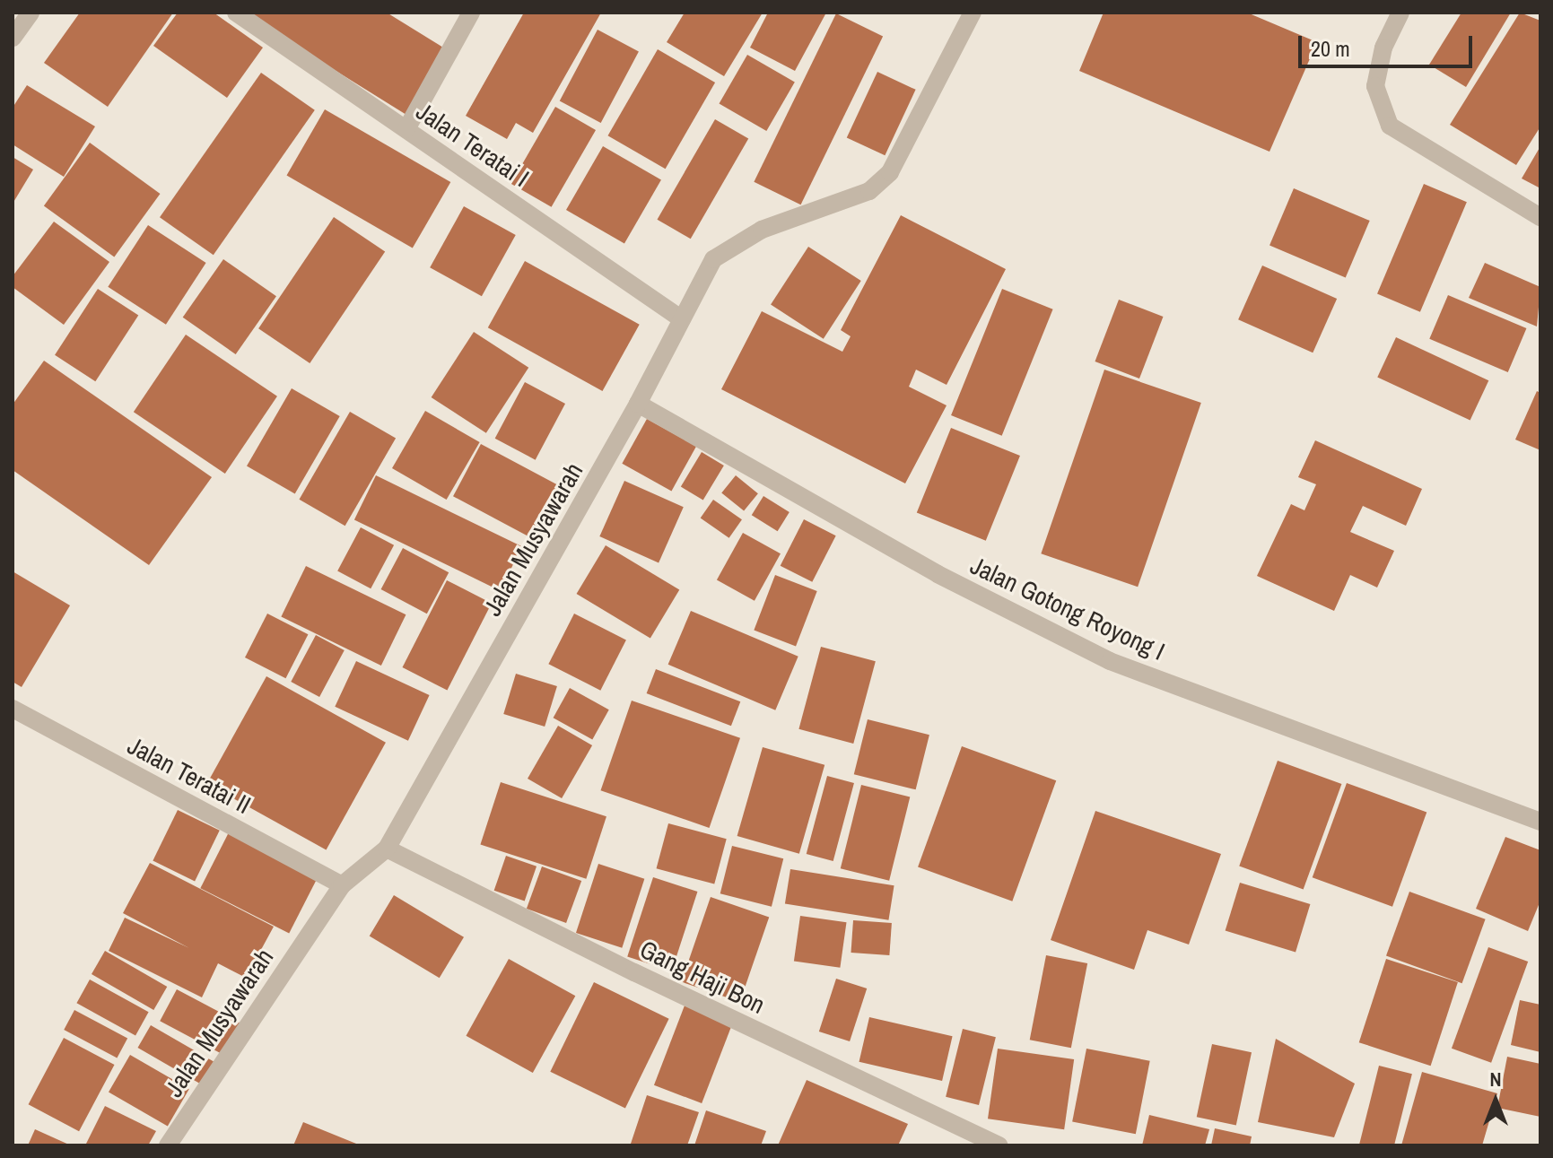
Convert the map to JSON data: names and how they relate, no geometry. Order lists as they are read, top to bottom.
{
  "streets": {
    "street": [
      "Jalan Teratai I",
      "Jalan Musyawarah",
      "Jalan Gotong Royong I",
      "Jalan Teratai II",
      "Gang Haji Bon"
    ]
  },
  "crossings": [
    ["Jalan Teratai I", "Jalan Musyawarah"],
    ["Jalan Musyawarah", "Jalan Gotong Royong I"],
    ["Jalan Musyawarah", "Jalan Teratai II"],
    ["Jalan Musyawarah", "Gang Haji Bon"]
  ],
  "scale_bar": "20 m",
  "north": "top"
}
